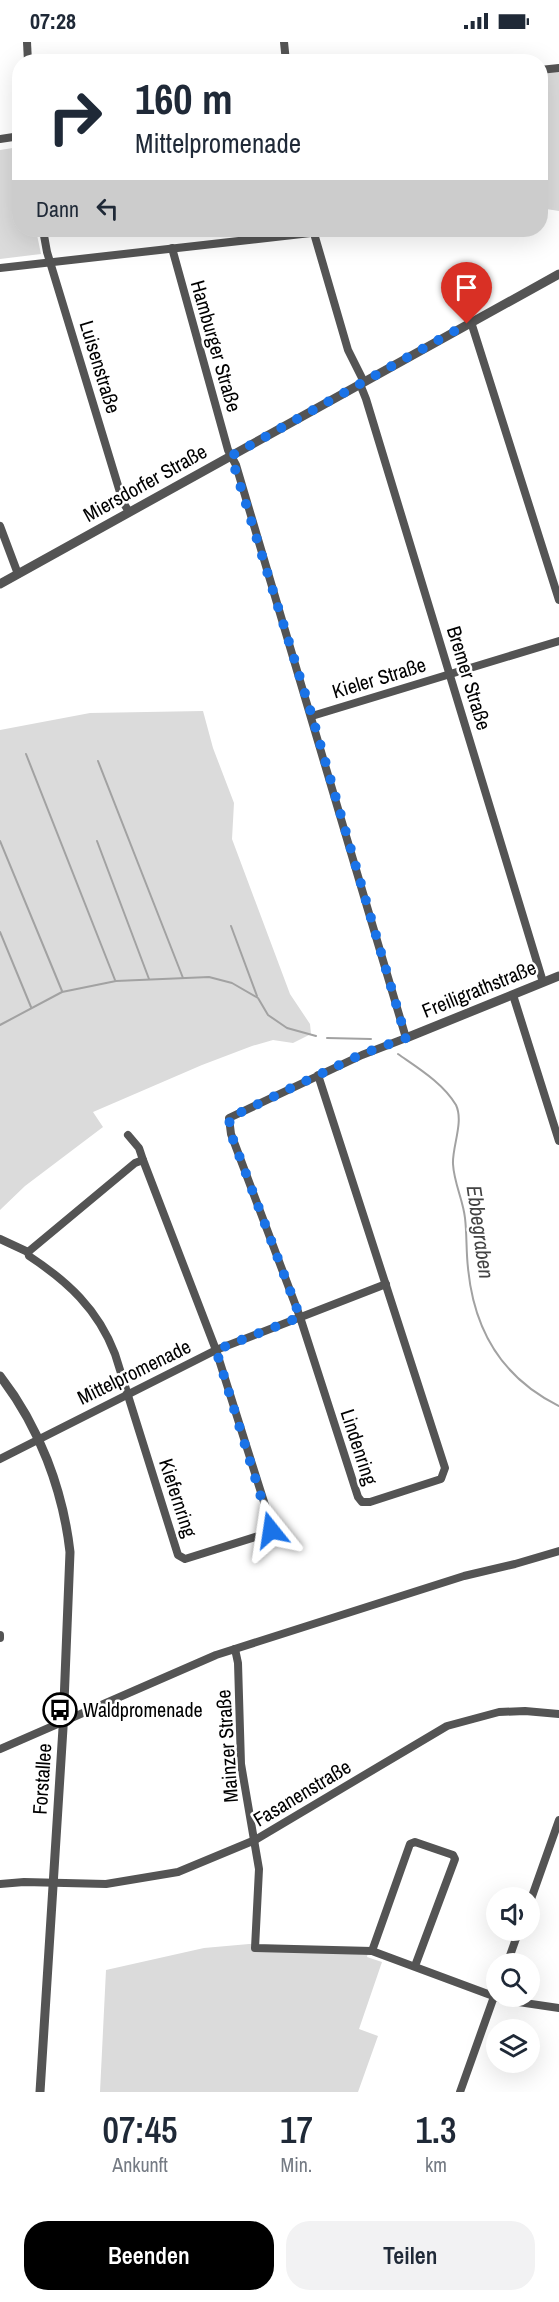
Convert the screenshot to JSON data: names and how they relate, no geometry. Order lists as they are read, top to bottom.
{
  "streets": {
    "street": [
      "Hamburger Straße",
      "Luisenstraße",
      "Miersdorfer Straße",
      "Kieler Straße",
      "Bremer Straße",
      "Freiligrathstraße",
      "Mittelpromenade",
      "Lindenring",
      "Kiefernring",
      "Mainzer Straße",
      "Forstallee",
      "Fasanenstraße"
    ]
  },
  "crossings": [
    ["Hamburger Straße", "Miersdorfer Straße"],
    ["Hamburger Straße", "Kieler Straße"],
    ["Hamburger Straße", "Freiligrathstraße"],
    ["Luisenstraße", "Miersdorfer Straße"],
    ["Miersdorfer Straße", "Bremer Straße"],
    ["Kieler Straße", "Bremer Straße"],
    ["Bremer Straße", "Freiligrathstraße"],
    ["Freiligrathstraße", "Lindenring"],
    ["Mittelpromenade", "Lindenring"],
    ["Mittelpromenade", "Kiefernring"],
    ["Mittelpromenade", "Forstallee"],
    ["Mainzer Straße", "Fasanenstraße"],
    ["Forstallee", "Fasanenstraße"]
  ],
  "water": ["Ebbegraben"],
  "places": {
    "bus stop": ["Waldpromenade"]
  },
  "page": {
    "status": "07:28",
    "turn": ["160 m", "Mittelpromenade"],
    "then": "Dann",
    "eta": [
      "07:45",
      "Ankunft",
      "17",
      "Min.",
      "1.3",
      "km"
    ],
    "buttons": ["Beenden", "Teilen"]
  }
}
